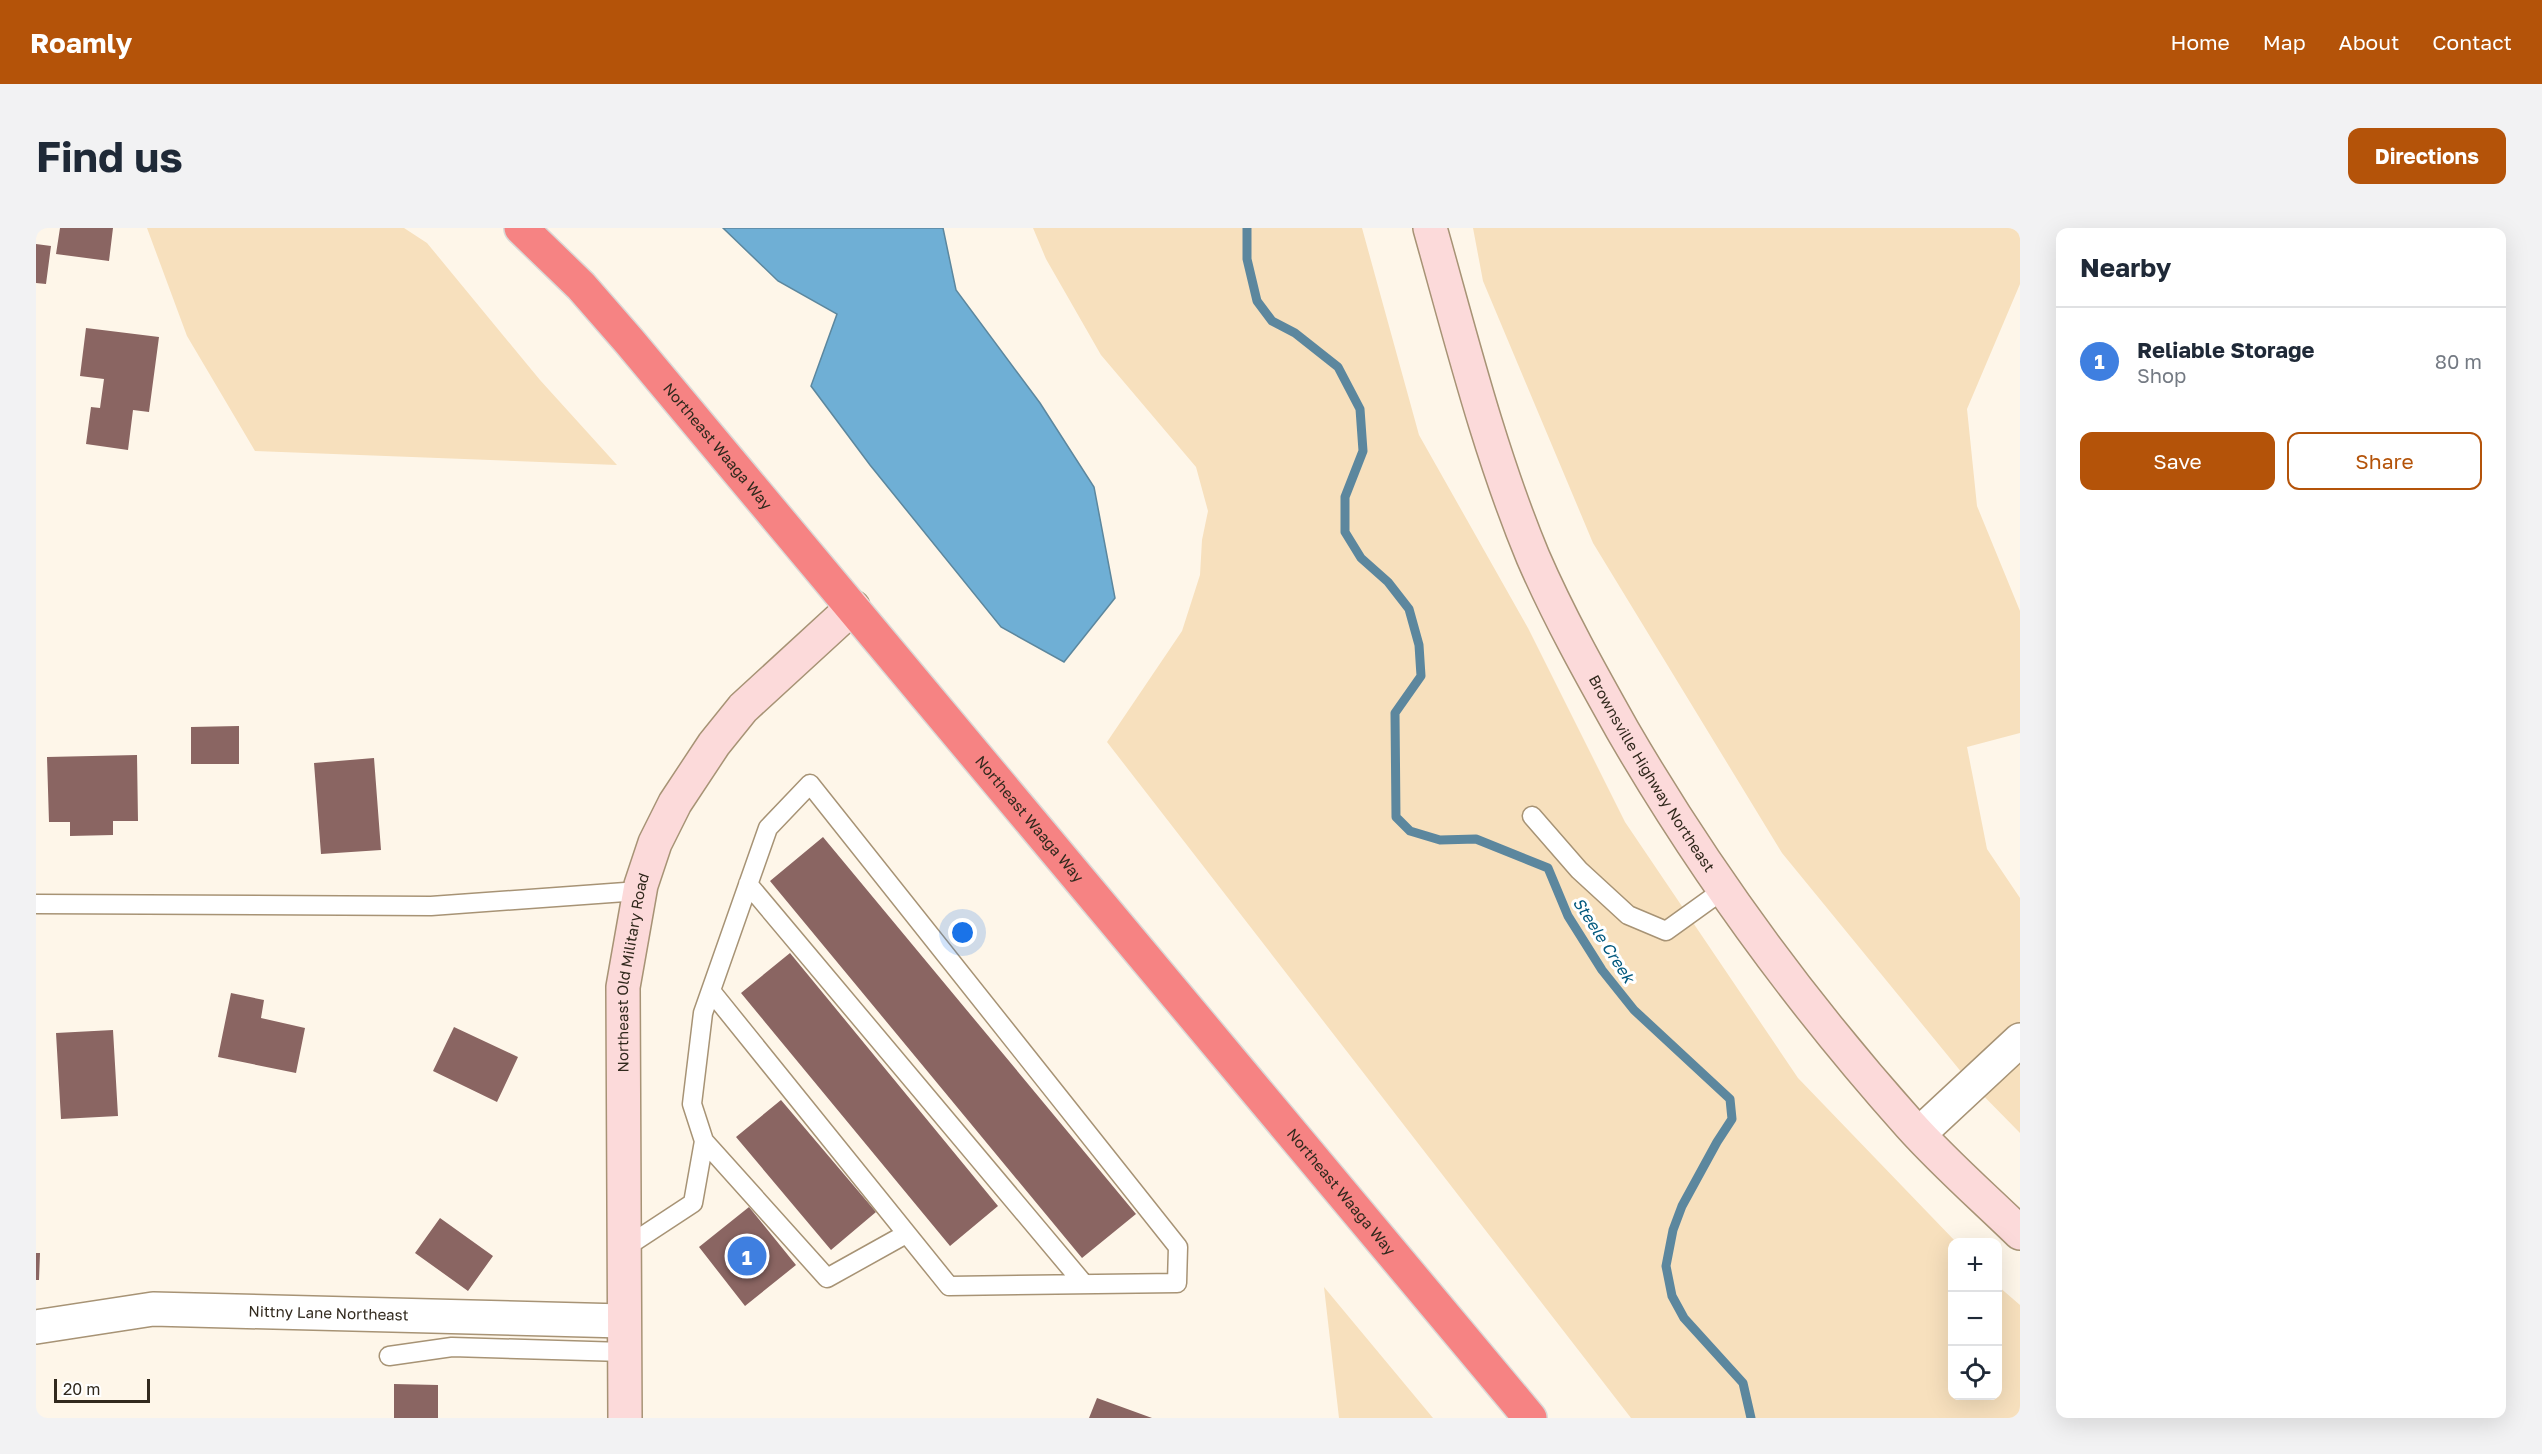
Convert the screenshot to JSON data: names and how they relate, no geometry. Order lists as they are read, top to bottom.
{
  "streets": {
    "highway": ["Northeast Waaga Way"],
    "main road": ["Brownsville Highway Northeast", "Northeast Old Military Road"],
    "street": ["Nittny Lane Northeast"]
  },
  "crossings": [
    ["Northeast Waaga Way", "Northeast Old Military Road"],
    ["Northeast Old Military Road", "Nittny Lane Northeast"]
  ],
  "water": ["Steele Creek"],
  "scale_bar": "20 m",
  "page": {
    "header": "Roamly",
    "nav": [
      "Home",
      "Map",
      "About",
      "Contact"
    ],
    "buttons": [
      "Directions",
      ["Save", "Share"]
    ],
    "title": "Find us",
    "heading": "Nearby",
    "list": [
      {
        "mark": "1",
        "name": "Reliable Storage",
        "note": "Shop",
        "value": "80 m"
      }
    ],
    "pins": "1",
    "map_buttons": ["+", "−"],
    "scale": "20 m"
  }
}
